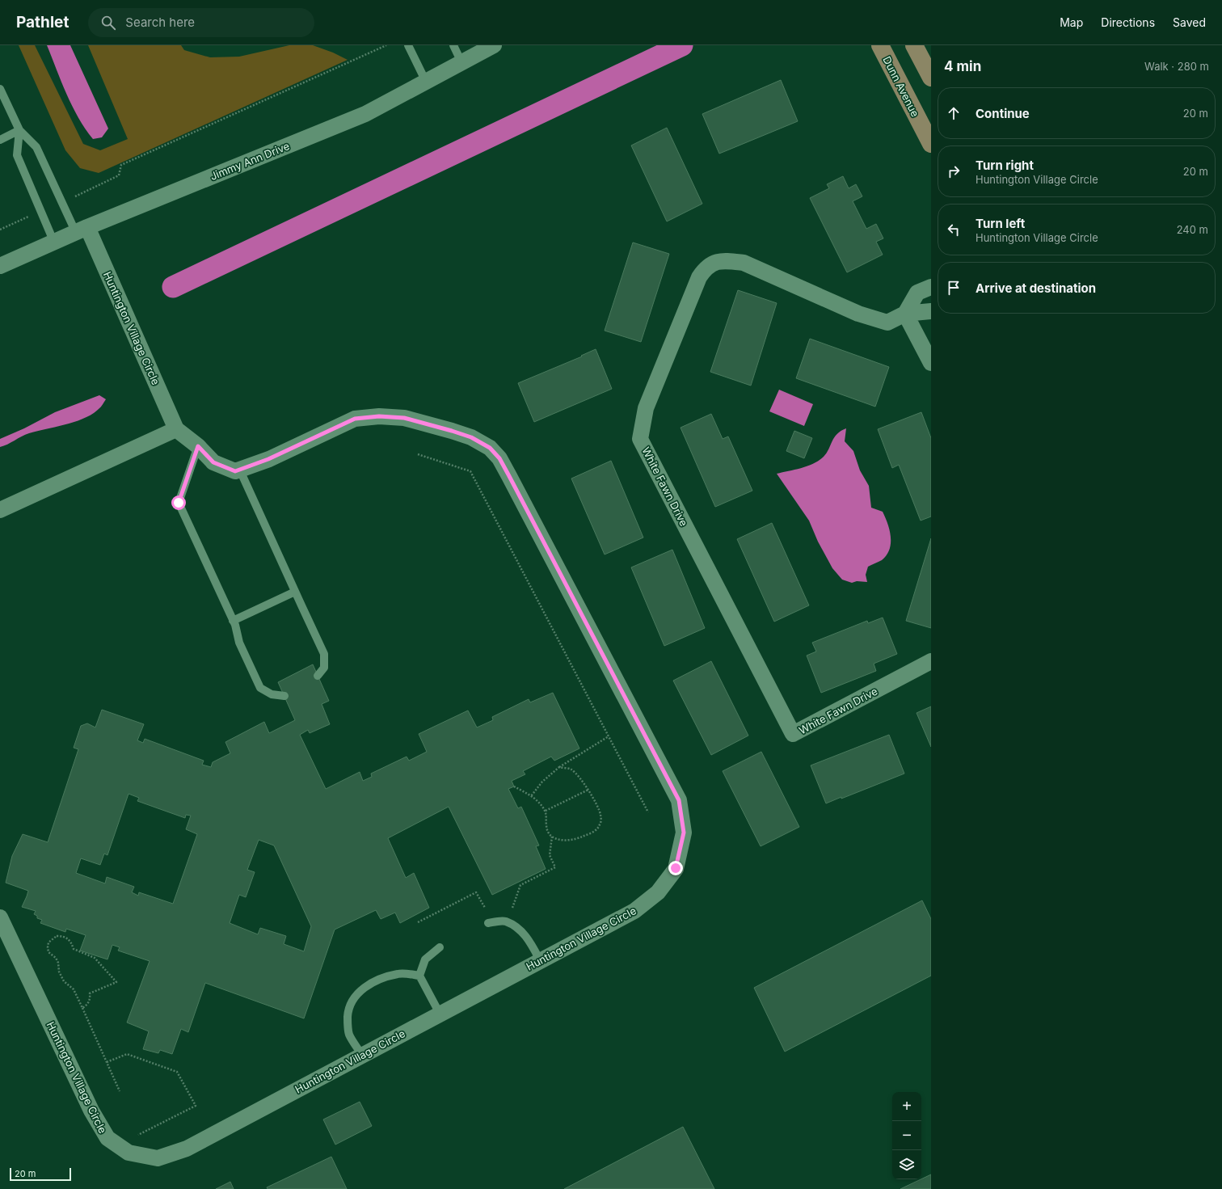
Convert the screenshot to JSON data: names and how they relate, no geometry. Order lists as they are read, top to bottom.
{
  "streets": {
    "street": [
      "Dunn Avenue",
      "Jimmy Ann Drive",
      "Huntington Village Circle",
      "White Fawn Drive"
    ]
  },
  "crossings": [
    ["Jimmy Ann Drive", "Huntington Village Circle"]
  ],
  "scale_bar": "20 m",
  "page": {
    "header": "Pathlet",
    "search": "Search here",
    "nav": ["Map", "Directions", "Saved"],
    "heading": ["4 min", "Walk · 280 m"],
    "list": [
      ["Continue", "20 m"],
      ["Turn right", "Huntington Village Circle", "20 m"],
      ["Turn left", "Huntington Village Circle", "240 m"],
      "Arrive at destination"
    ],
    "map_buttons": ["+", "−"],
    "scale": "20 m"
  }
}
